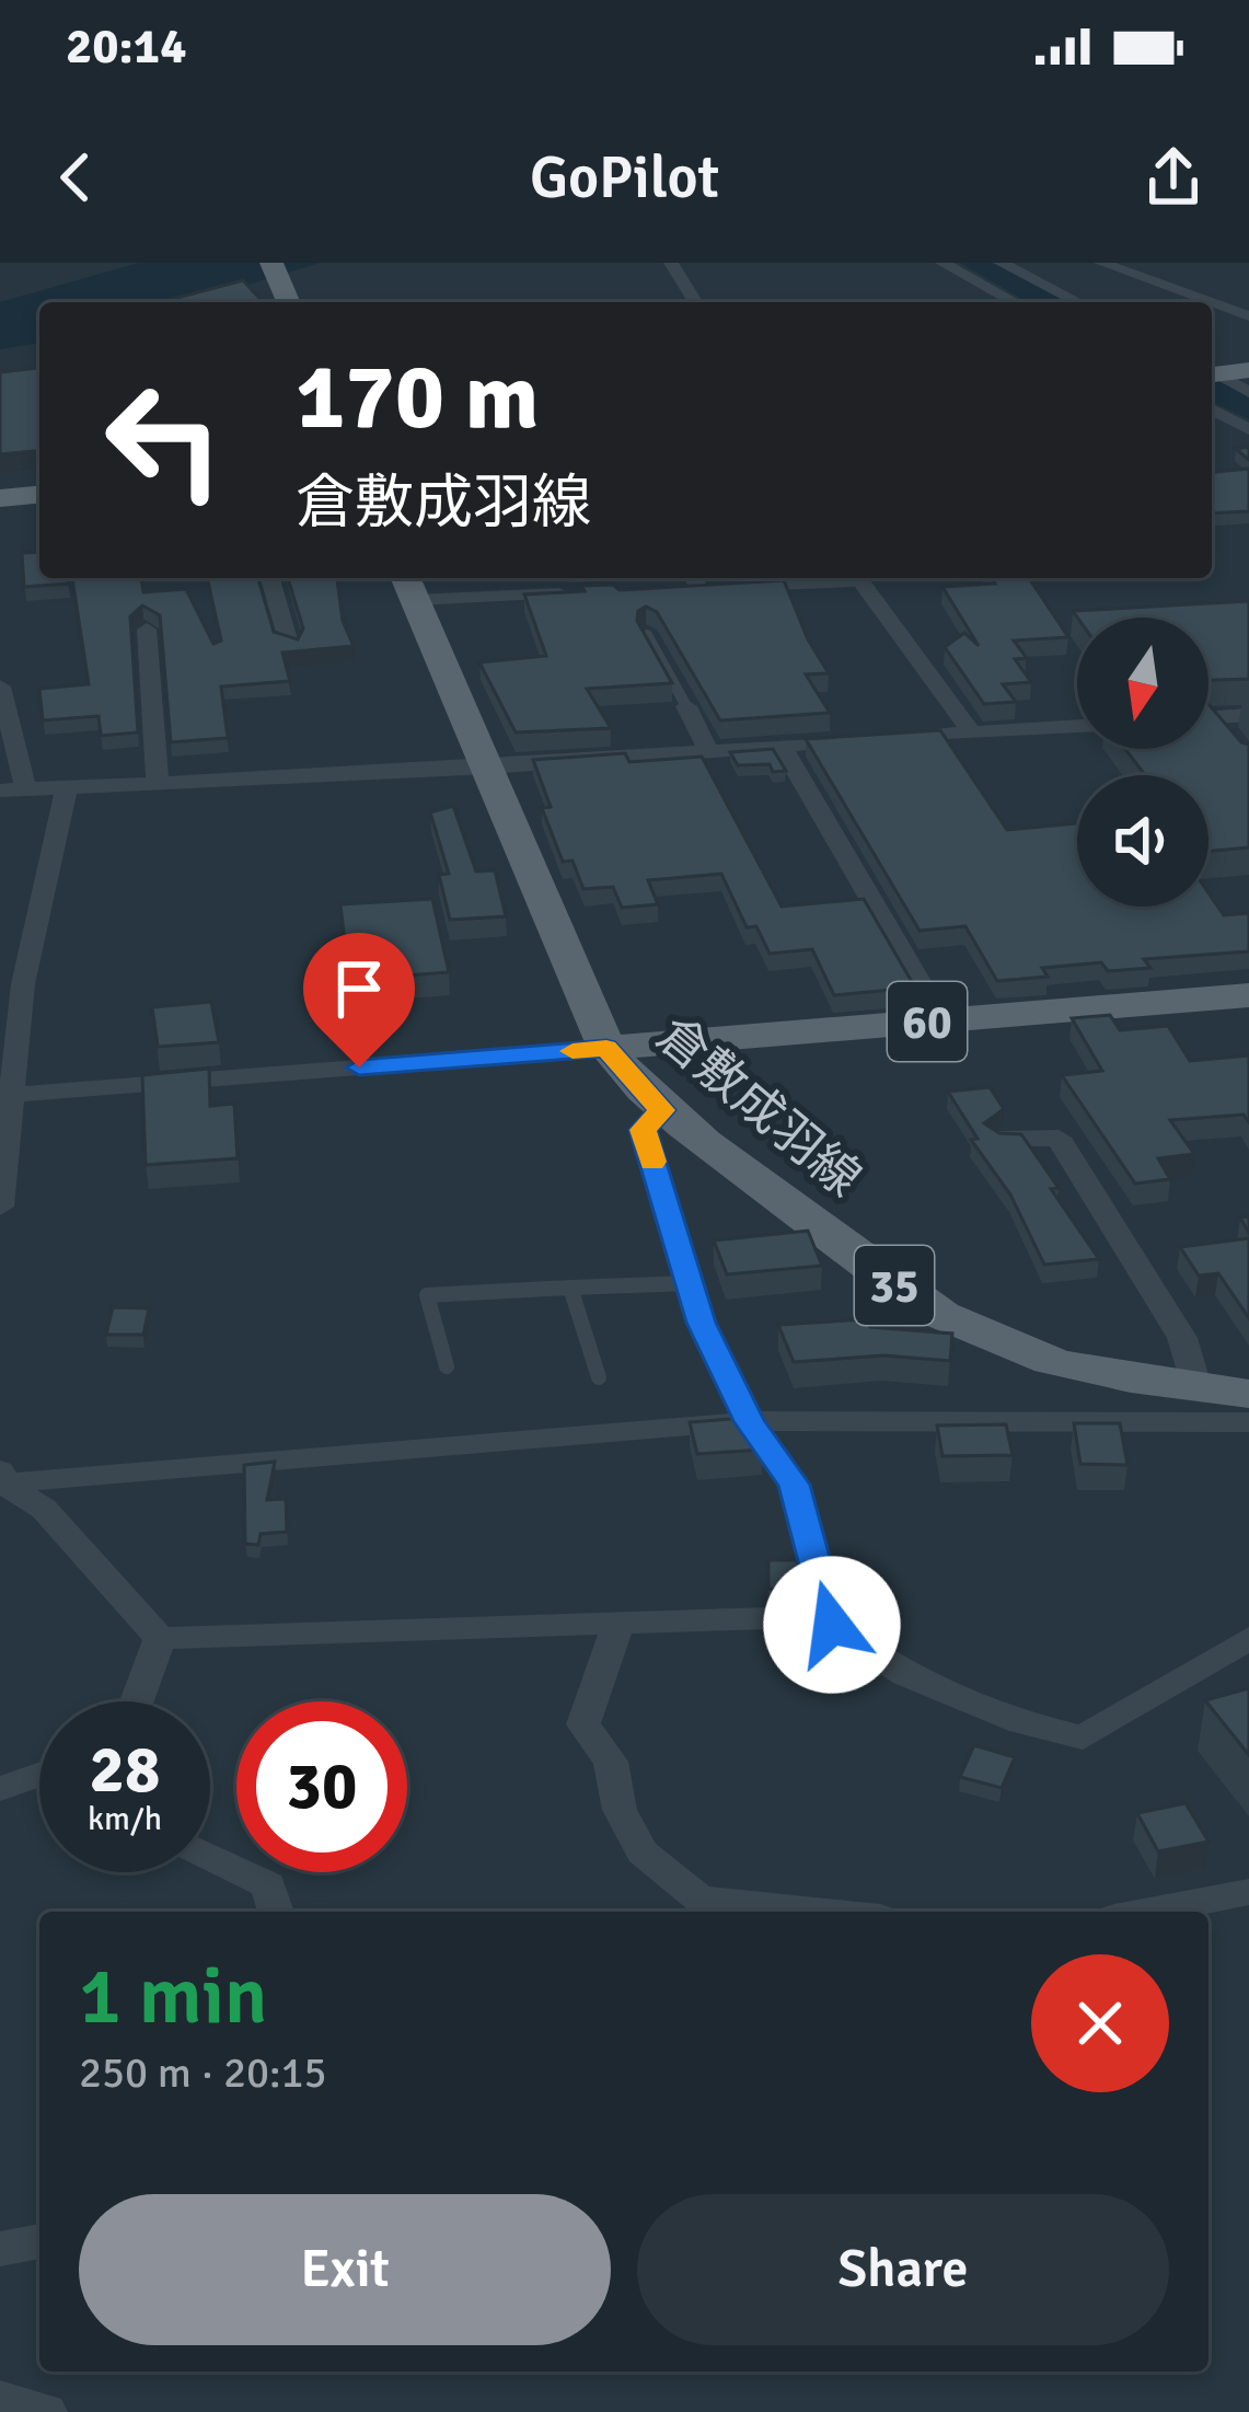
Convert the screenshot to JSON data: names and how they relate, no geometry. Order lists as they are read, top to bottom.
{
  "streets": {
    "main road": ["60", "倉敷成羽線", "35"]
  },
  "crossings": [
    ["60", "倉敷成羽線"]
  ],
  "north": "bottom",
  "page": {
    "status": "20:14",
    "header": "GoPilot",
    "turn": ["170 m", "倉敷成羽線"],
    "speed": "28 km/h",
    "limit": "30",
    "heading": ["1 min", "250 m · 20:15"],
    "buttons": ["Exit", "Share"]
  }
}
